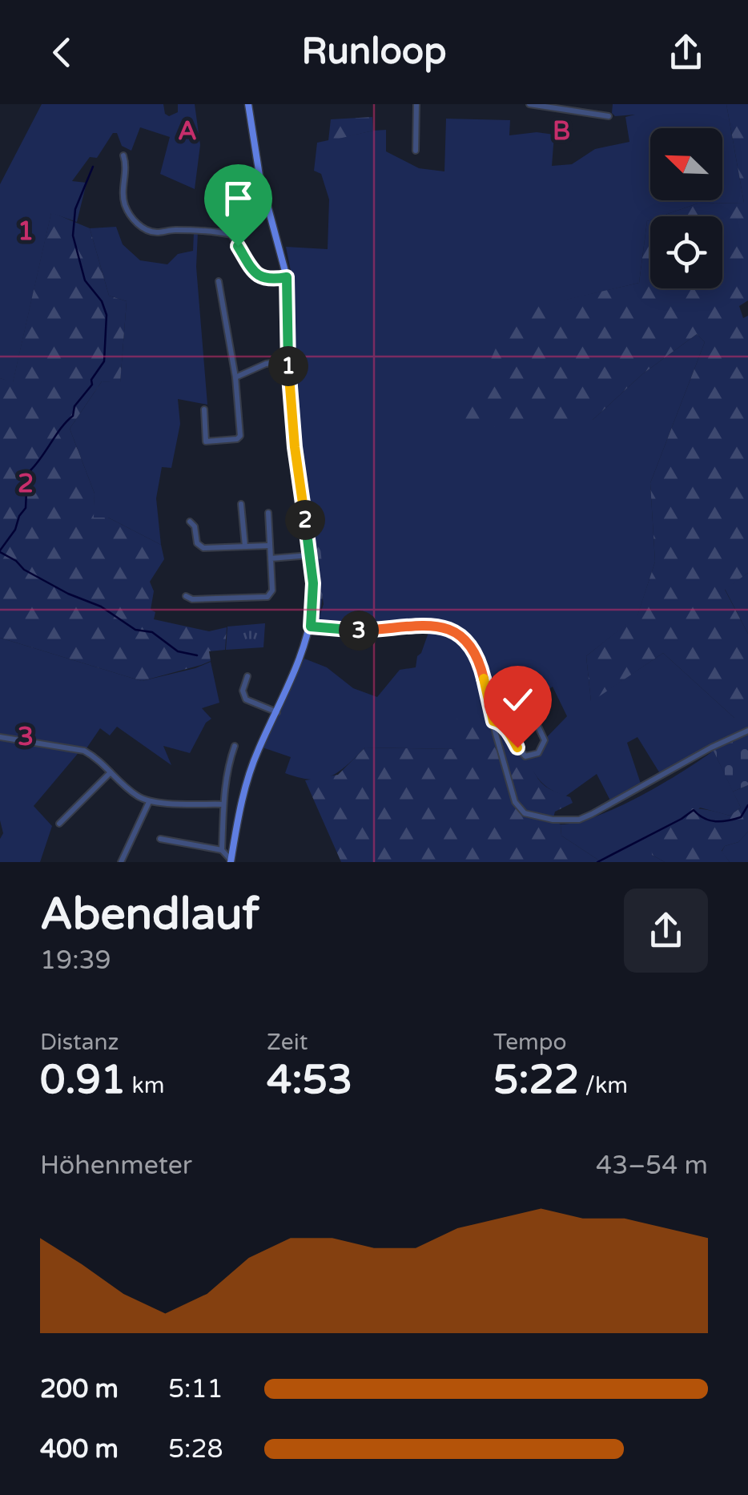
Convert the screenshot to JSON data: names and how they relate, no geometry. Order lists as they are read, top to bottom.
{
  "north": "top left",
  "page": {
    "header": "Runloop",
    "pins": ["1", "2", "3"],
    "heading": ["Abendlauf", "19:39"],
    "stats": [
      ["Distanz", "0.91 km"],
      ["Zeit", "4:53"],
      ["Tempo", "5:22 /km"]
    ],
    "chart": ["Höhenmeter", "43–54 m"],
    "list": [
      {
        "name": "200 m",
        "note": "5:11"
      },
      {
        "name": "400 m",
        "note": "5:28"
      }
    ]
  },
  "grid": {
    "columns": ["A", "B"],
    "rows": ["1", "2", "3"]
  }
}
